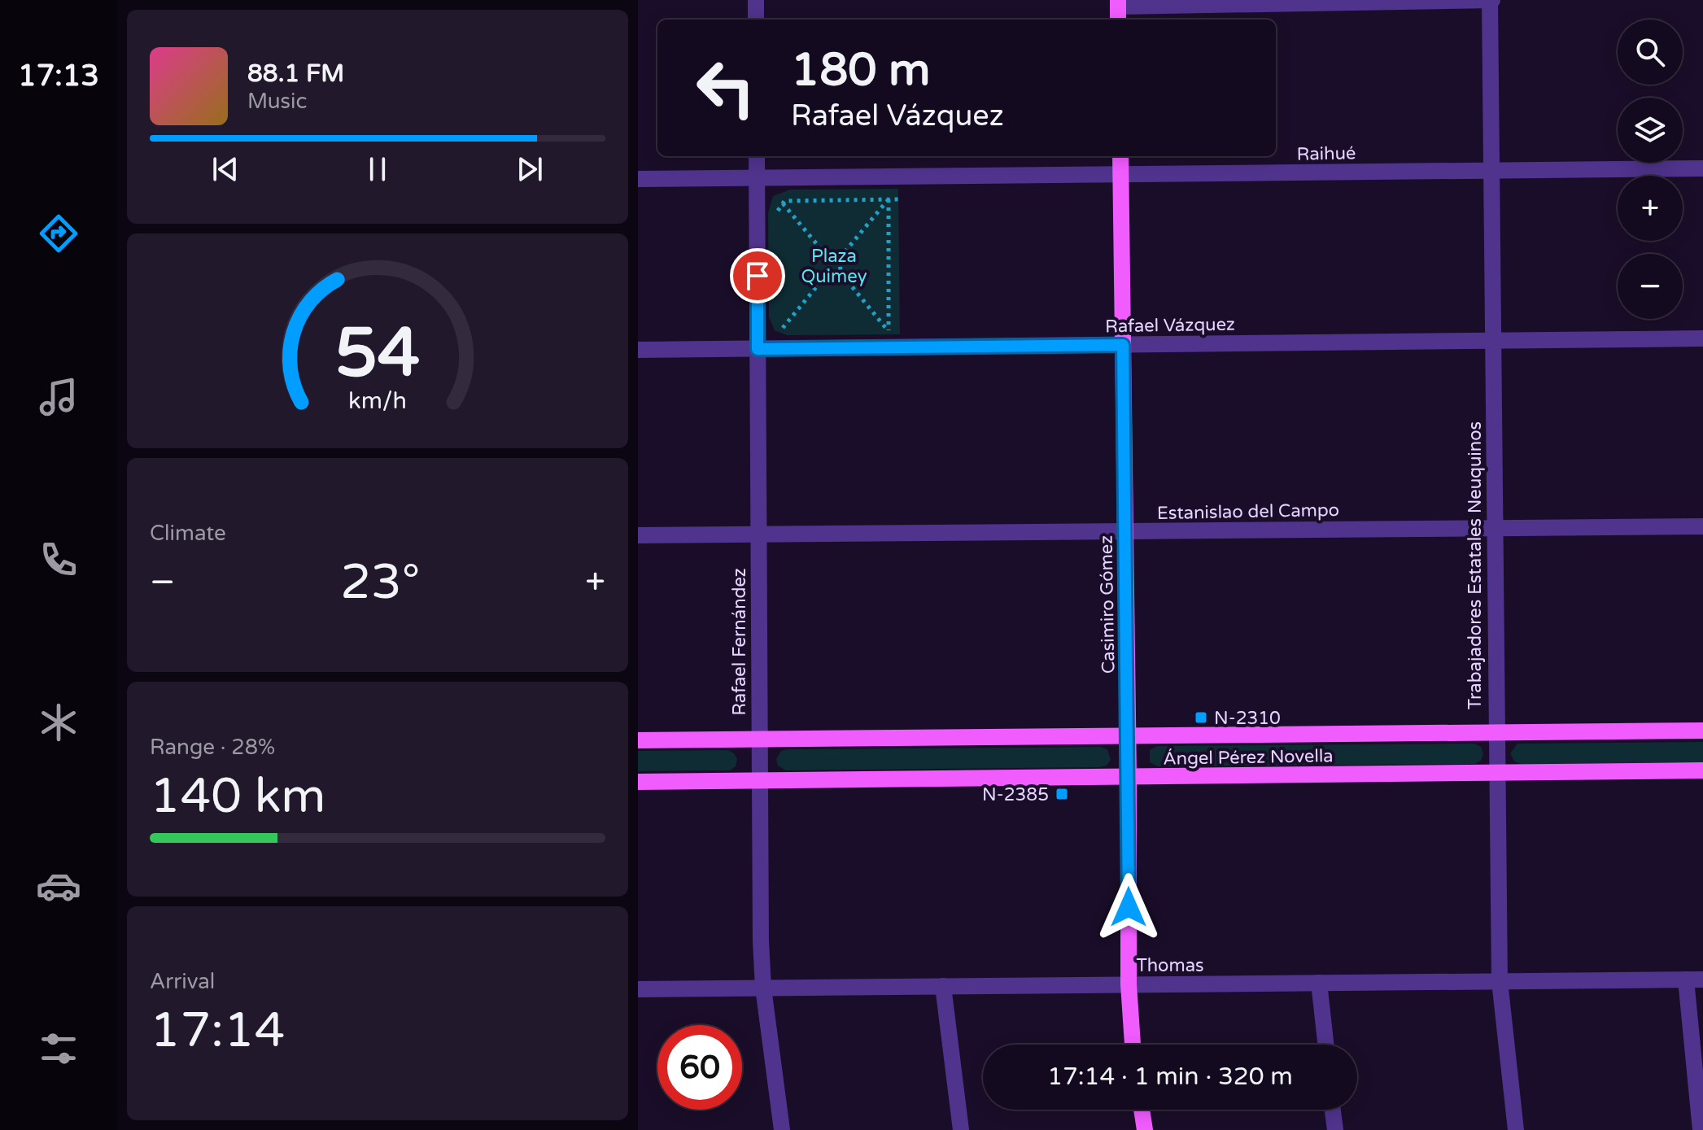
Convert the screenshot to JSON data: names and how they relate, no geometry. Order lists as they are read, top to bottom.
{
  "streets": {
    "main road": ["Casimiro Gómez", "Ángel Pérez Novella"],
    "street": [
      "Raihué",
      "Rafael Vázquez",
      "Estanislao del Campo",
      "Trabajadores Estatales Neuquinos",
      "Rafael Fernández",
      "Thomas"
    ]
  },
  "crossings": [
    ["Raihué", "Trabajadores Estatales Neuquinos"],
    ["Raihué", "Casimiro Gómez"],
    ["Raihué", "Rafael Fernández"],
    ["Rafael Vázquez", "Trabajadores Estatales Neuquinos"],
    ["Rafael Vázquez", "Casimiro Gómez"],
    ["Rafael Vázquez", "Rafael Fernández"],
    ["Estanislao del Campo", "Trabajadores Estatales Neuquinos"],
    ["Estanislao del Campo", "Casimiro Gómez"],
    ["Estanislao del Campo", "Rafael Fernández"],
    ["Trabajadores Estatales Neuquinos", "Ángel Pérez Novella"],
    ["Trabajadores Estatales Neuquinos", "Thomas"],
    ["Casimiro Gómez", "Ángel Pérez Novella"],
    ["Casimiro Gómez", "Thomas"],
    ["Rafael Fernández", "Ángel Pérez Novella"],
    ["Rafael Fernández", "Thomas"]
  ],
  "parks": ["Plaza Quimey"],
  "places": {
    "transit": ["N-2310", "N-2385"]
  },
  "page": {
    "tabs": "17:13",
    "map_buttons": ["+", "−"],
    "turn": ["180 m", "Rafael Vázquez"],
    "song": ["88.1 FM", "Music"],
    "tile": [
      "Climate",
      ["Range · 28%", "140 km"],
      ["Arrival", "17:14"]
    ],
    "heat": ["−", "23°", "+"],
    "limit": "60",
    "trip": "17:14 · 1 min · 320 m",
    "gauge": ["54", "km/h"]
  }
}
